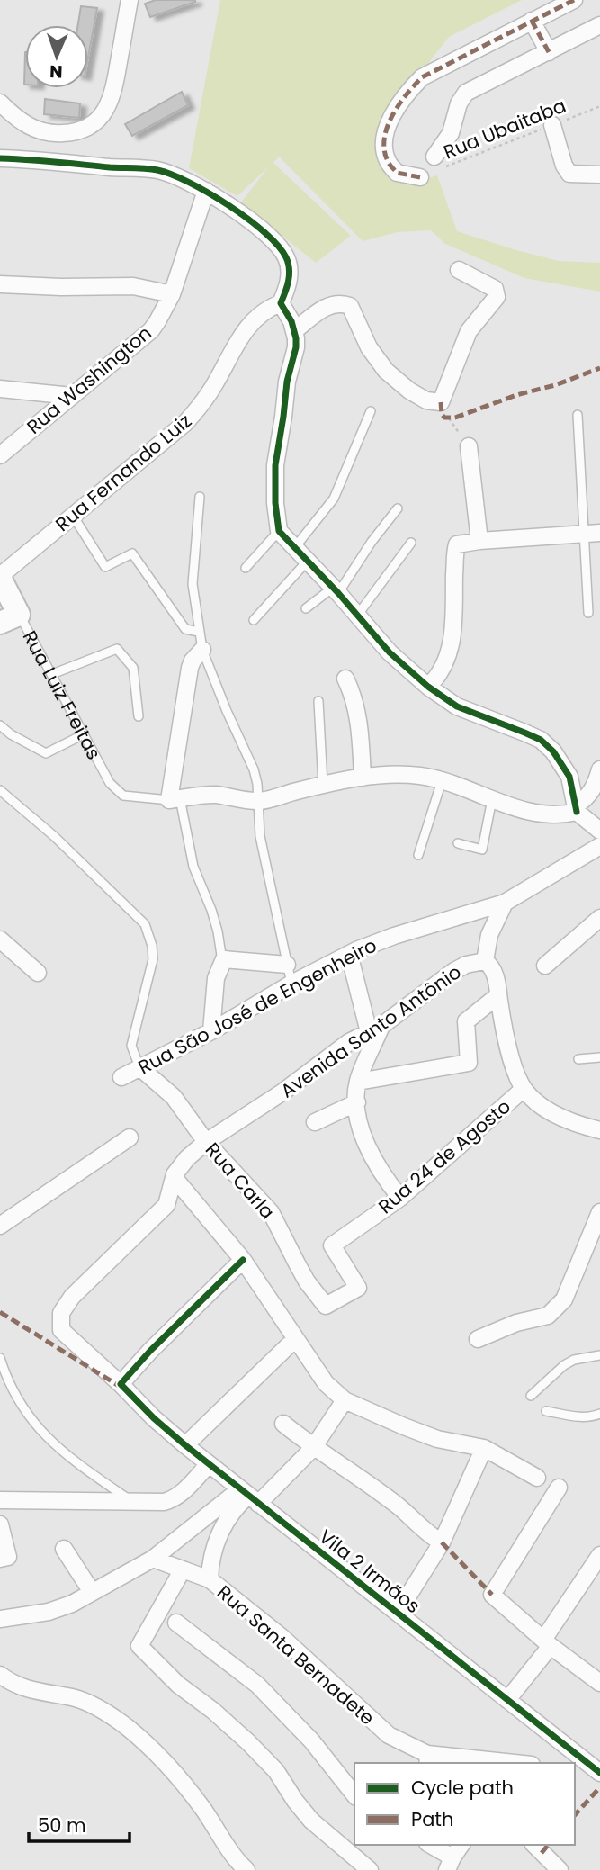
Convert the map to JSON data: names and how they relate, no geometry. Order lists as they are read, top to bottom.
{
  "streets": {
    "street": [
      "Rua Washington",
      "Rua Fernando Luiz",
      "Rua Luiz Freitas",
      "Rua São José de Engenheiro",
      "Avenida Santo Antônio",
      "Rua 24 de Agosto",
      "Rua Carla",
      "Vila 2 Irmãos",
      "Rua Santa Bernadete"
    ],
    "path": ["Rua Ubaitaba"]
  },
  "crossings": [
    ["Rua Fernando Luiz", "Rua Luiz Freitas"],
    ["Rua São José de Engenheiro", "Avenida Santo Antônio"],
    ["Rua São José de Engenheiro", "Rua Carla"],
    ["Avenida Santo Antônio", "Rua Carla"],
    ["Avenida Santo Antônio", "Vila 2 Irmãos"],
    ["Rua 24 de Agosto", "Rua Carla"]
  ],
  "legend": ["Cycle path", "Path"],
  "scale_bar": "50 m",
  "north": "bottom"
}
